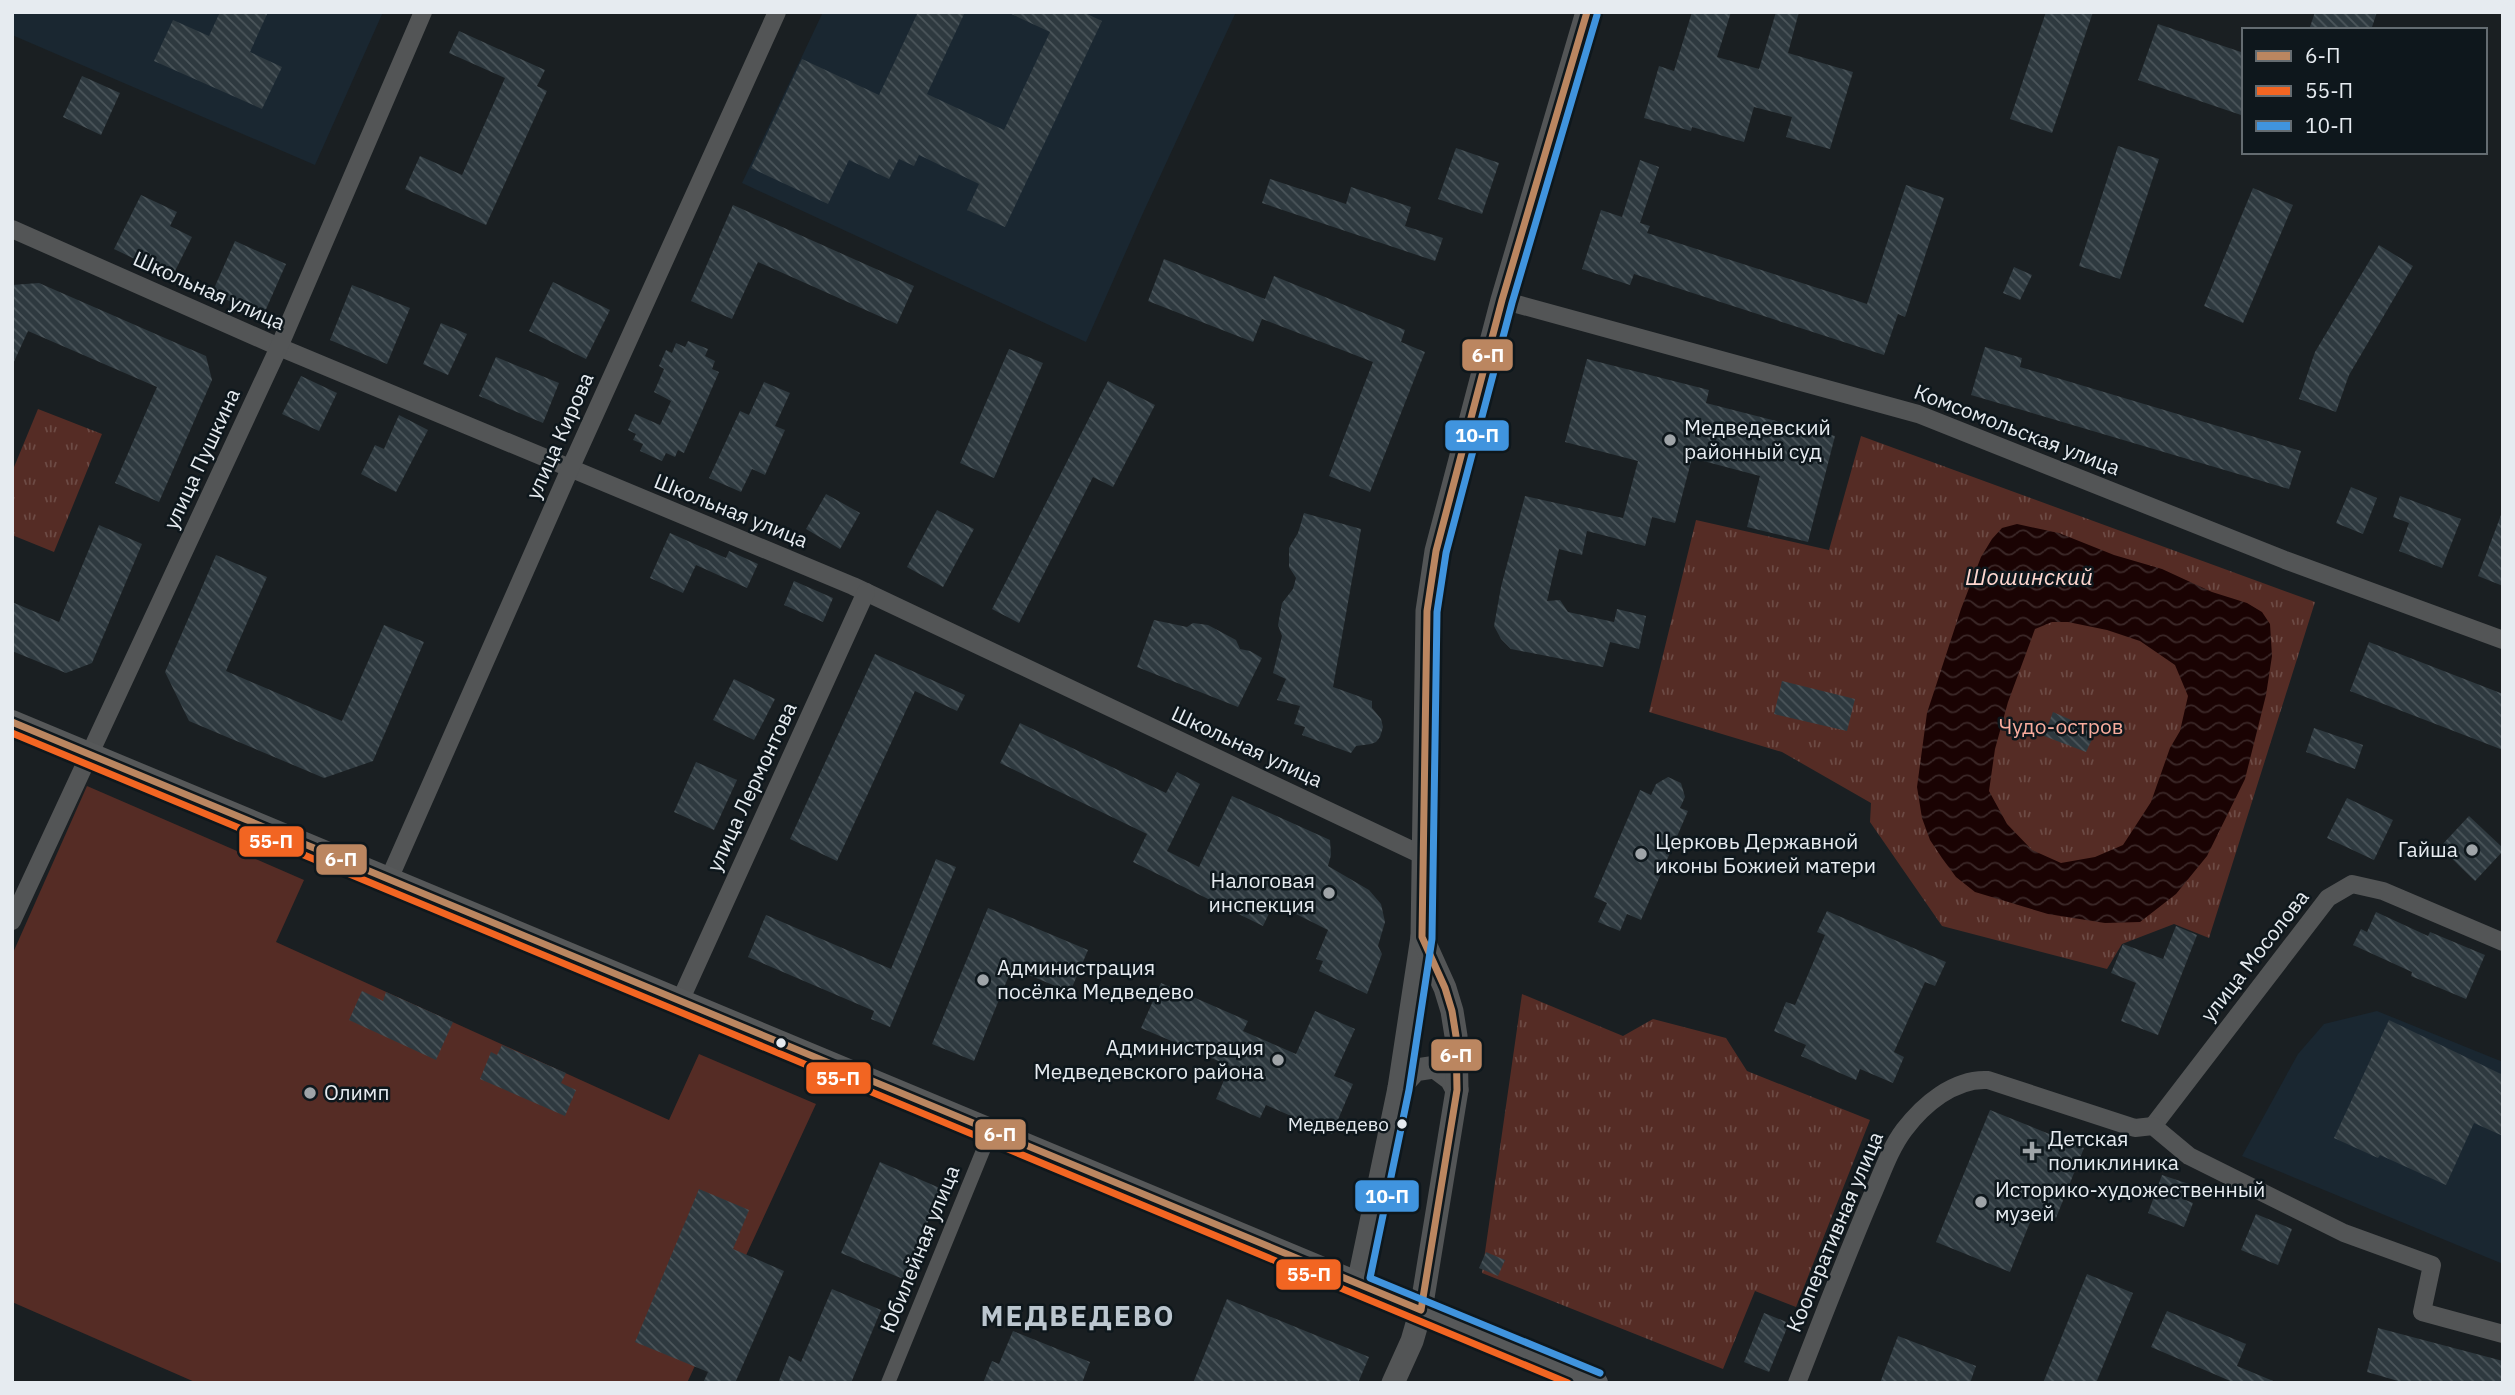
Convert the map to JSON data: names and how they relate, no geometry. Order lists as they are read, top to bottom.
{
  "streets": {
    "street": [
      "Школьная улица",
      "Комсомольская улица",
      "улица Кирова",
      "улица Пушкина",
      "улица Лермонтова",
      "улица Мосолова",
      "Кооперативная улица",
      "Юбилейная улица"
    ]
  },
  "crossings": [
    ["Школьная улица", "улица Кирова"],
    ["Школьная улица", "улица Пушкина"],
    ["Школьная улица", "улица Лермонтова"],
    ["улица Мосолова", "Кооперативная улица"]
  ],
  "districts": ["МЕДВЕДЕВО"],
  "water": ["Шошинский"],
  "parks": ["Чудо-остров"],
  "places": {
    "other": [
      "Медведевский районный суд",
      "Гайша",
      "Церковь Державной иконы Божией матери",
      "Налоговая инспекция",
      "Администрация посёлка Медведево",
      "Администрация Медведевского района",
      "Олимп",
      "Медведево",
      "Историко-художественный музей"
    ],
    "health": ["Детская поликлиника"]
  },
  "lines": ["transit line 6-П", "transit line 10-П", "transit line 55-П"],
  "legend": ["6-П", "55-П", "10-П"]
}
